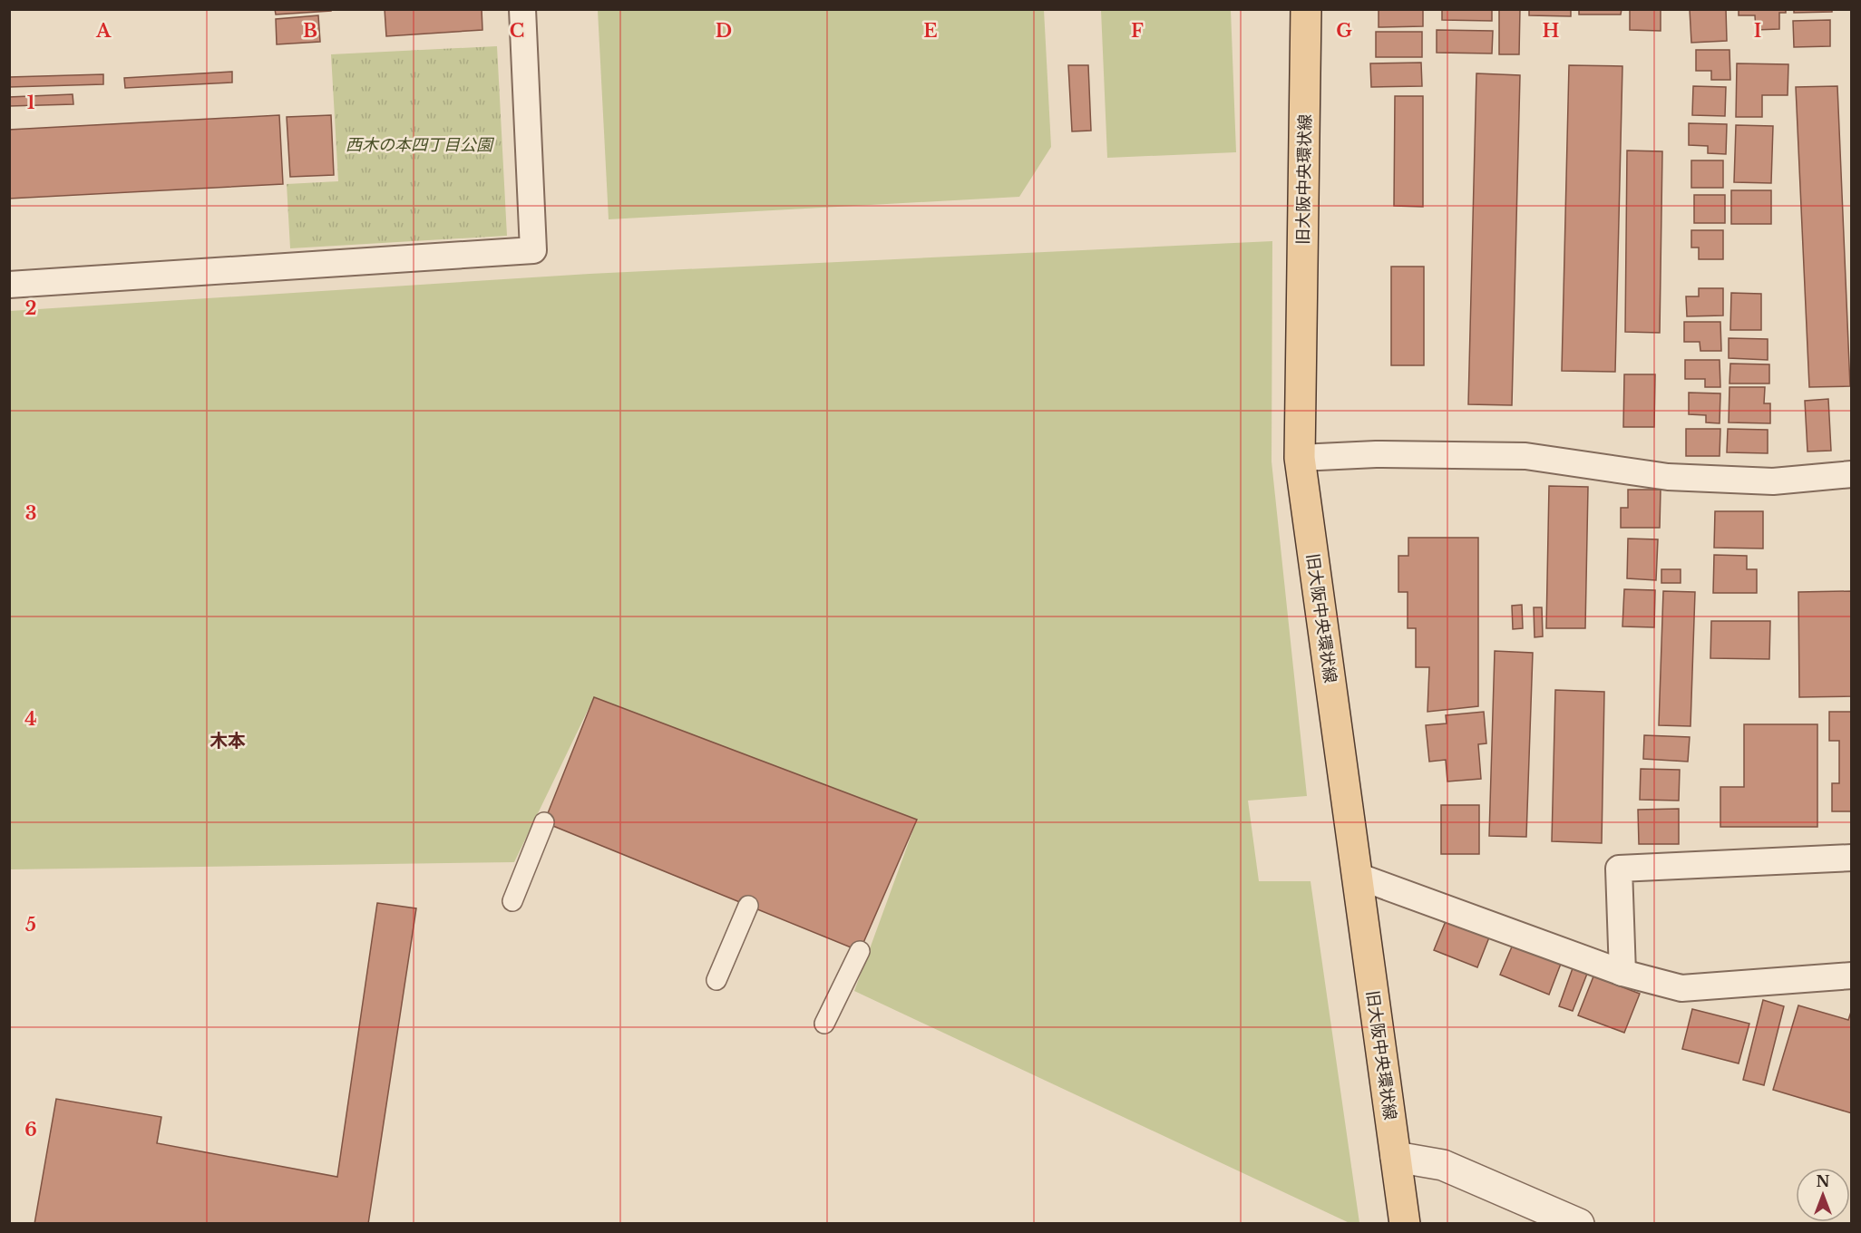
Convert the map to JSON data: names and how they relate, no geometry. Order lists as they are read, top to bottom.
{
  "streets": {
    "main road": ["旧大阪中央環状線"]
  },
  "districts": ["木本"],
  "parks": ["西木の本四丁目公園"],
  "north": "top",
  "grid": {
    "columns": [
      "A",
      "B",
      "C",
      "D",
      "E",
      "F",
      "G",
      "H",
      "I"
    ],
    "rows": [
      "1",
      "2",
      "3",
      "4",
      "5",
      "6"
    ]
  }
}
